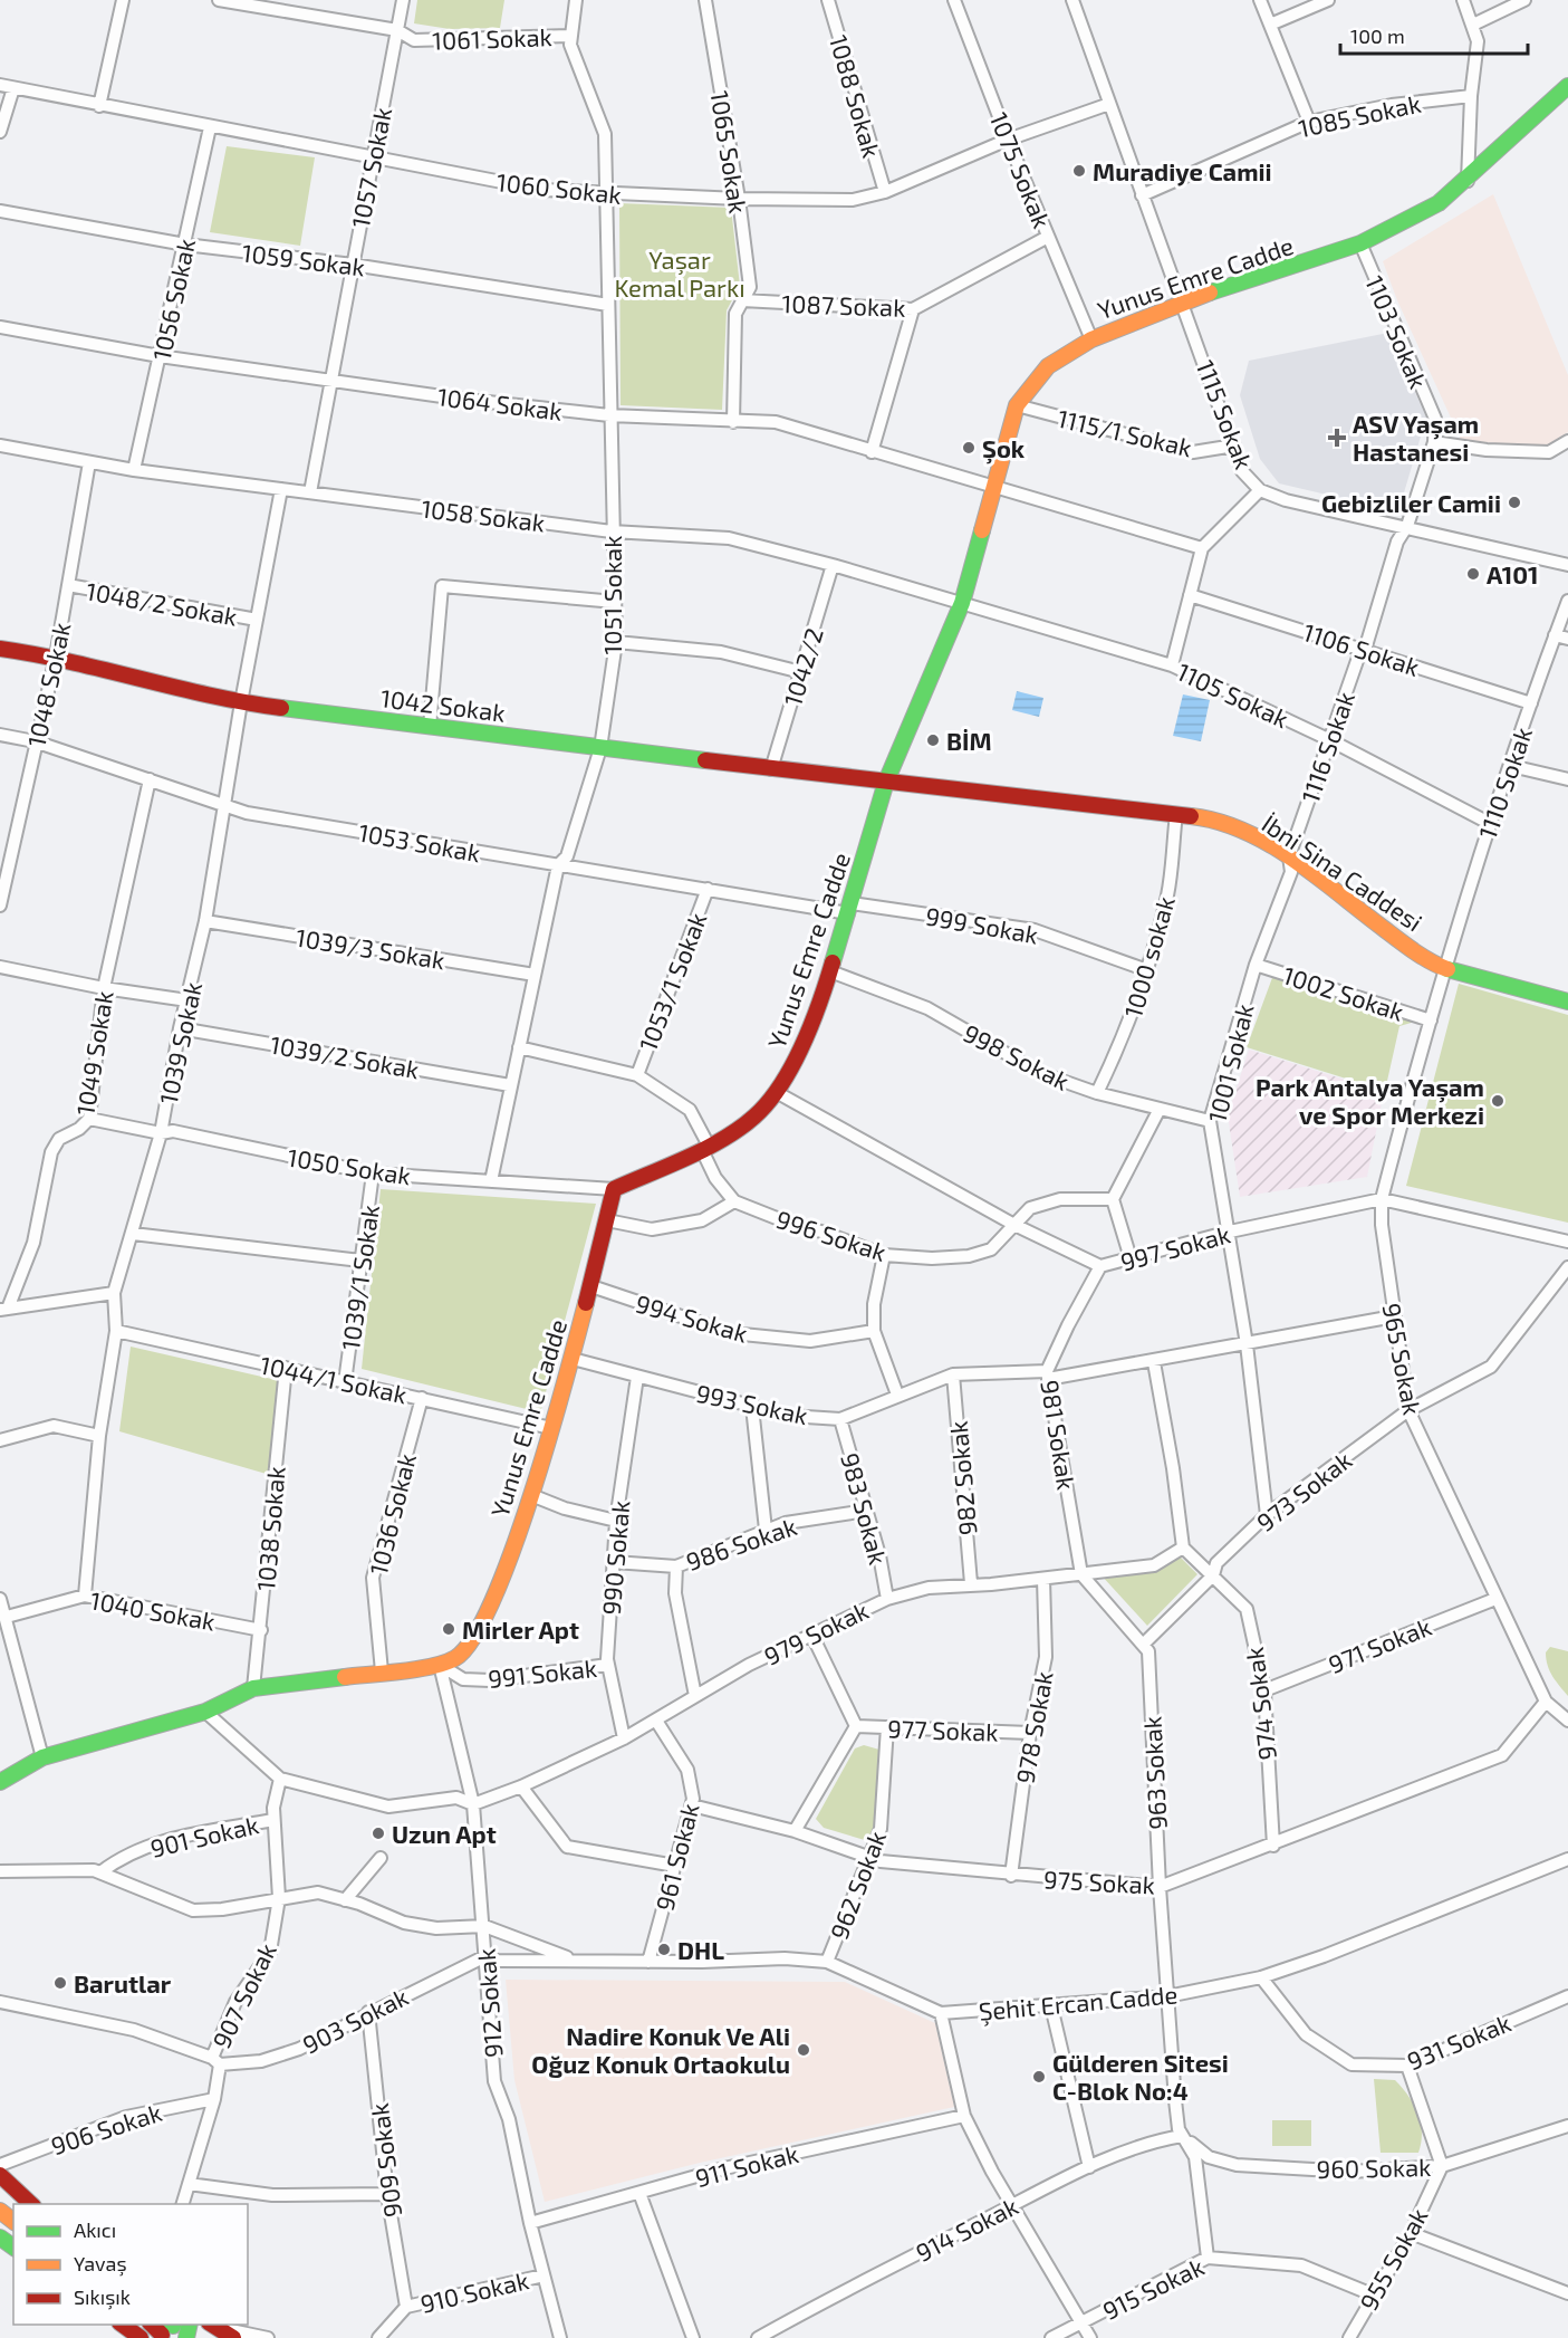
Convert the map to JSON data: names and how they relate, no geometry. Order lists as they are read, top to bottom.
{
  "streets": {
    "street": [
      "1061 Sokak",
      "1088 Sokak",
      "1085 Sokak",
      "1065 Sokak",
      "1057 Sokak",
      "1075 Sokak",
      "1060 Sokak",
      "1059 Sokak",
      "Yunus Emre Cadde",
      "1056 Sokak",
      "1087 Sokak",
      "1103 Sokak",
      "1064 Sokak",
      "1115 Sokak",
      "1115/1 Sokak",
      "1058 Sokak",
      "1051 Sokak",
      "1048/2 Sokak",
      "1106 Sokak",
      "1042/2",
      "1048 Sokak",
      "1105 Sokak",
      "1042 Sokak",
      "1116 Sokak",
      "1110 Sokak",
      "1053 Sokak",
      "İbni Sina Caddesi",
      "999 Sokak",
      "1039/3 Sokak",
      "1000 sokak",
      "1053/1 Sokak",
      "1002 Sokak",
      "1039 Sokak",
      "1049 Sokak",
      "1039/2 Sokak",
      "998 Sokak",
      "1001 Sokak",
      "1050 Sokak",
      "996 Sokak",
      "997 Sokak",
      "1039/1 Sokak",
      "994 Sokak",
      "965 Sokak",
      "1044/1 Sokak",
      "993 Sokak",
      "981 Sokak",
      "982 Sokak",
      "973 Sokak",
      "983 Sokak",
      "1036 Sokak",
      "1038 Sokak",
      "986 Sokak",
      "990 Sokak",
      "1040 Sokak",
      "979 Sokak",
      "971 Sokak",
      "991 Sokak",
      "974 Sokak",
      "978 Sokak",
      "977 Sokak",
      "963 Sokak",
      "901 Sokak",
      "961 Sokak",
      "975 Sokak",
      "962 Sokak",
      "907 Sokak",
      "Şehit Ercan Cadde",
      "912 Sokak",
      "903 Sokak",
      "931 Sokak",
      "906 Sokak",
      "909 Sokak",
      "911 Sokak",
      "960 Sokak",
      "914 Sokak",
      "955 Sokak",
      "915 Sokak",
      "910 Sokak"
    ]
  },
  "crossings": [
    ["1061 Sokak", "1057 Sokak"],
    ["1061 Sokak", "1051 Sokak"],
    ["1088 Sokak", "1060 Sokak"],
    ["1085 Sokak", "1115 Sokak"],
    ["1065 Sokak", "1060 Sokak"],
    ["1065 Sokak", "1087 Sokak"],
    ["1065 Sokak", "1064 Sokak"],
    ["1057 Sokak", "1060 Sokak"],
    ["1057 Sokak", "1059 Sokak"],
    ["1057 Sokak", "1064 Sokak"],
    ["1057 Sokak", "1058 Sokak"],
    ["1075 Sokak", "1060 Sokak"],
    ["1075 Sokak", "Yunus Emre Cadde"],
    ["1075 Sokak", "1087 Sokak"],
    ["1060 Sokak", "1056 Sokak"],
    ["1060 Sokak", "1115 Sokak"],
    ["1060 Sokak", "1051 Sokak"],
    ["1059 Sokak", "1056 Sokak"],
    ["1059 Sokak", "1051 Sokak"],
    ["Yunus Emre Cadde", "1103 Sokak"],
    ["Yunus Emre Cadde", "1064 Sokak"],
    ["Yunus Emre Cadde", "1115 Sokak"],
    ["Yunus Emre Cadde", "1115/1 Sokak"],
    ["Yunus Emre Cadde", "1058 Sokak"],
    ["Yunus Emre Cadde", "1105 Sokak"],
    ["Yunus Emre Cadde", "1042 Sokak"],
    ["Yunus Emre Cadde", "1053 Sokak"],
    ["Yunus Emre Cadde", "İbni Sina Caddesi"],
    ["Yunus Emre Cadde", "999 Sokak"],
    ["Yunus Emre Cadde", "998 Sokak"],
    ["Yunus Emre Cadde", "1050 Sokak"],
    ["Yunus Emre Cadde", "997 Sokak"],
    ["Yunus Emre Cadde", "994 Sokak"],
    ["Yunus Emre Cadde", "1044/1 Sokak"],
    ["Yunus Emre Cadde", "993 Sokak"],
    ["Yunus Emre Cadde", "1036 Sokak"],
    ["Yunus Emre Cadde", "1038 Sokak"],
    ["Yunus Emre Cadde", "991 Sokak"],
    ["Yunus Emre Cadde", "912 Sokak"],
    ["1056 Sokak", "1064 Sokak"],
    ["1056 Sokak", "1058 Sokak"],
    ["1103 Sokak", "1116 Sokak"],
    ["1064 Sokak", "1051 Sokak"],
    ["1115 Sokak", "1115/1 Sokak"],
    ["1115 Sokak", "1116 Sokak"],
    ["1058 Sokak", "1051 Sokak"],
    ["1058 Sokak", "1042/2"],
    ["1058 Sokak", "1048 Sokak"],
    ["1058 Sokak", "1105 Sokak"],
    ["1058 Sokak", "1039 Sokak"],
    ["1051 Sokak", "1042 Sokak"],
    ["1051 Sokak", "1053 Sokak"],
    ["1051 Sokak", "1039/3 Sokak"],
    ["1051 Sokak", "1039/2 Sokak"],
    ["1051 Sokak", "1050 Sokak"],
    ["1048/2 Sokak", "1048 Sokak"],
    ["1048/2 Sokak", "1039 Sokak"],
    ["1106 Sokak", "1116 Sokak"],
    ["1106 Sokak", "1110 Sokak"],
    ["1042/2", "1042 Sokak"],
    ["1048 Sokak", "1042 Sokak"],
    ["1048 Sokak", "1053 Sokak"],
    ["1105 Sokak", "1116 Sokak"],
    ["1105 Sokak", "1110 Sokak"],
    ["1042 Sokak", "İbni Sina Caddesi"],
    ["1042 Sokak", "1039 Sokak"],
    ["1116 Sokak", "İbni Sina Caddesi"],
    ["1116 Sokak", "1001 Sokak"],
    ["1110 Sokak", "İbni Sina Caddesi"],
    ["1110 Sokak", "965 Sokak"],
    ["1053 Sokak", "999 Sokak"],
    ["1053 Sokak", "1053/1 Sokak"],
    ["1053 Sokak", "1039 Sokak"],
    ["1053 Sokak", "1049 Sokak"],
    ["İbni Sina Caddesi", "1000 sokak"],
    ["İbni Sina Caddesi", "1001 Sokak"],
    ["İbni Sina Caddesi", "965 Sokak"],
    ["999 Sokak", "1000 sokak"],
    ["1039/3 Sokak", "1039 Sokak"],
    ["1000 sokak", "998 Sokak"],
    ["1002 Sokak", "1001 Sokak"],
    ["1002 Sokak", "965 Sokak"],
    ["1039 Sokak", "1039/2 Sokak"],
    ["1039 Sokak", "1050 Sokak"],
    ["1039 Sokak", "1044/1 Sokak"],
    ["1039 Sokak", "1040 Sokak"],
    ["1049 Sokak", "1050 Sokak"],
    ["998 Sokak", "1001 Sokak"],
    ["1001 Sokak", "997 Sokak"],
    ["1001 Sokak", "993 Sokak"],
    ["1001 Sokak", "973 Sokak"],
    ["1050 Sokak", "1039/1 Sokak"],
    ["996 Sokak", "997 Sokak"],
    ["997 Sokak", "965 Sokak"],
    ["997 Sokak", "981 Sokak"],
    ["1039/1 Sokak", "1044/1 Sokak"],
    ["965 Sokak", "993 Sokak"],
    ["965 Sokak", "973 Sokak"],
    ["965 Sokak", "971 Sokak"],
    ["965 Sokak", "975 Sokak"],
    ["1044/1 Sokak", "1036 Sokak"],
    ["1044/1 Sokak", "1038 Sokak"],
    ["993 Sokak", "981 Sokak"],
    ["993 Sokak", "982 Sokak"],
    ["993 Sokak", "983 Sokak"],
    ["993 Sokak", "990 Sokak"],
    ["981 Sokak", "979 Sokak"],
    ["981 Sokak", "963 Sokak"],
    ["982 Sokak", "979 Sokak"],
    ["973 Sokak", "974 Sokak"],
    ["973 Sokak", "963 Sokak"],
    ["983 Sokak", "986 Sokak"],
    ["983 Sokak", "979 Sokak"],
    ["1038 Sokak", "1040 Sokak"],
    ["986 Sokak", "990 Sokak"],
    ["990 Sokak", "979 Sokak"],
    ["990 Sokak", "991 Sokak"],
    ["979 Sokak", "974 Sokak"],
    ["979 Sokak", "978 Sokak"],
    ["979 Sokak", "963 Sokak"],
    ["979 Sokak", "961 Sokak"],
    ["979 Sokak", "912 Sokak"],
    ["971 Sokak", "974 Sokak"],
    ["991 Sokak", "912 Sokak"],
    ["974 Sokak", "975 Sokak"],
    ["978 Sokak", "977 Sokak"],
    ["978 Sokak", "975 Sokak"],
    ["977 Sokak", "962 Sokak"],
    ["963 Sokak", "975 Sokak"],
    ["963 Sokak", "Şehit Ercan Cadde"],
    ["963 Sokak", "960 Sokak"],
    ["963 Sokak", "914 Sokak"],
    ["963 Sokak", "915 Sokak"],
    ["901 Sokak", "907 Sokak"],
    ["901 Sokak", "Şehit Ercan Cadde"],
    ["961 Sokak", "975 Sokak"],
    ["961 Sokak", "Şehit Ercan Cadde"],
    ["975 Sokak", "962 Sokak"],
    ["962 Sokak", "Şehit Ercan Cadde"],
    ["907 Sokak", "Şehit Ercan Cadde"],
    ["907 Sokak", "903 Sokak"],
    ["907 Sokak", "906 Sokak"],
    ["Şehit Ercan Cadde", "912 Sokak"],
    ["Şehit Ercan Cadde", "903 Sokak"],
    ["Şehit Ercan Cadde", "931 Sokak"],
    ["912 Sokak", "903 Sokak"],
    ["912 Sokak", "911 Sokak"],
    ["912 Sokak", "910 Sokak"],
    ["903 Sokak", "909 Sokak"],
    ["909 Sokak", "910 Sokak"],
    ["960 Sokak", "914 Sokak"],
    ["960 Sokak", "955 Sokak"],
    ["955 Sokak", "915 Sokak"]
  ],
  "parks": ["Yaşar Kemal Parkı"],
  "places": {
    "other": [
      "Muradiye Camii",
      "Şok",
      "Gebizliler Camii",
      "A101",
      "BİM",
      "Park Antalya Yaşam ve Spor Merkezi",
      "Mirler Apt",
      "Uzun Apt",
      "DHL",
      "Barutlar",
      "Nadire Konuk Ve Ali Oğuz Konuk Ortaokulu",
      "Gülderen Sitesi C-Blok No:4"
    ],
    "health": ["ASV Yaşam Hastanesi"]
  },
  "legend": ["Akıcı", "Yavaş", "Sıkışık"],
  "scale_bar": "100 m"
}
